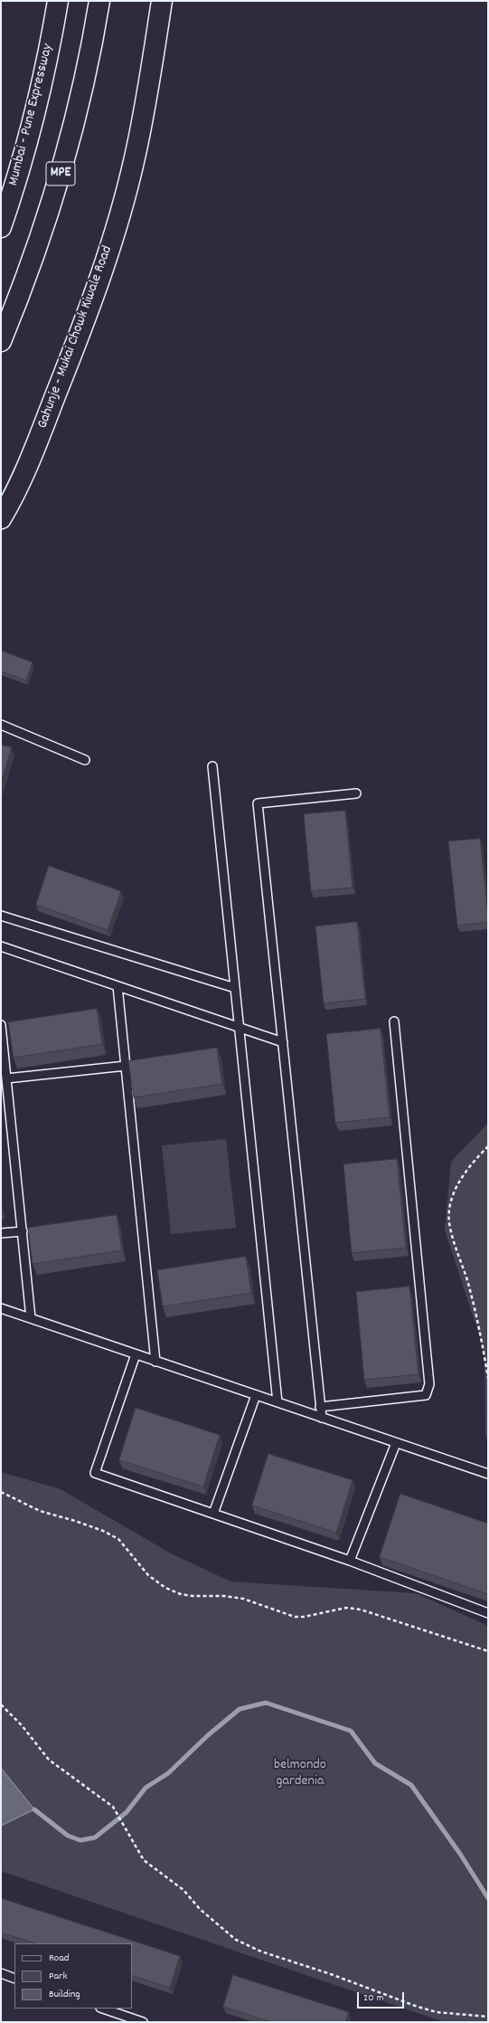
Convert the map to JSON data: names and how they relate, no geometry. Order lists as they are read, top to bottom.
{
  "streets": {
    "main road": ["Mumbai - Pune Expressway", "MPE", "Gahunje - Mukai Chowk Kiwale Road"]
  },
  "parks": ["belmondo gardenia"],
  "legend": ["Road", "Park", "Building"],
  "scale_bar": "20 m"
}
